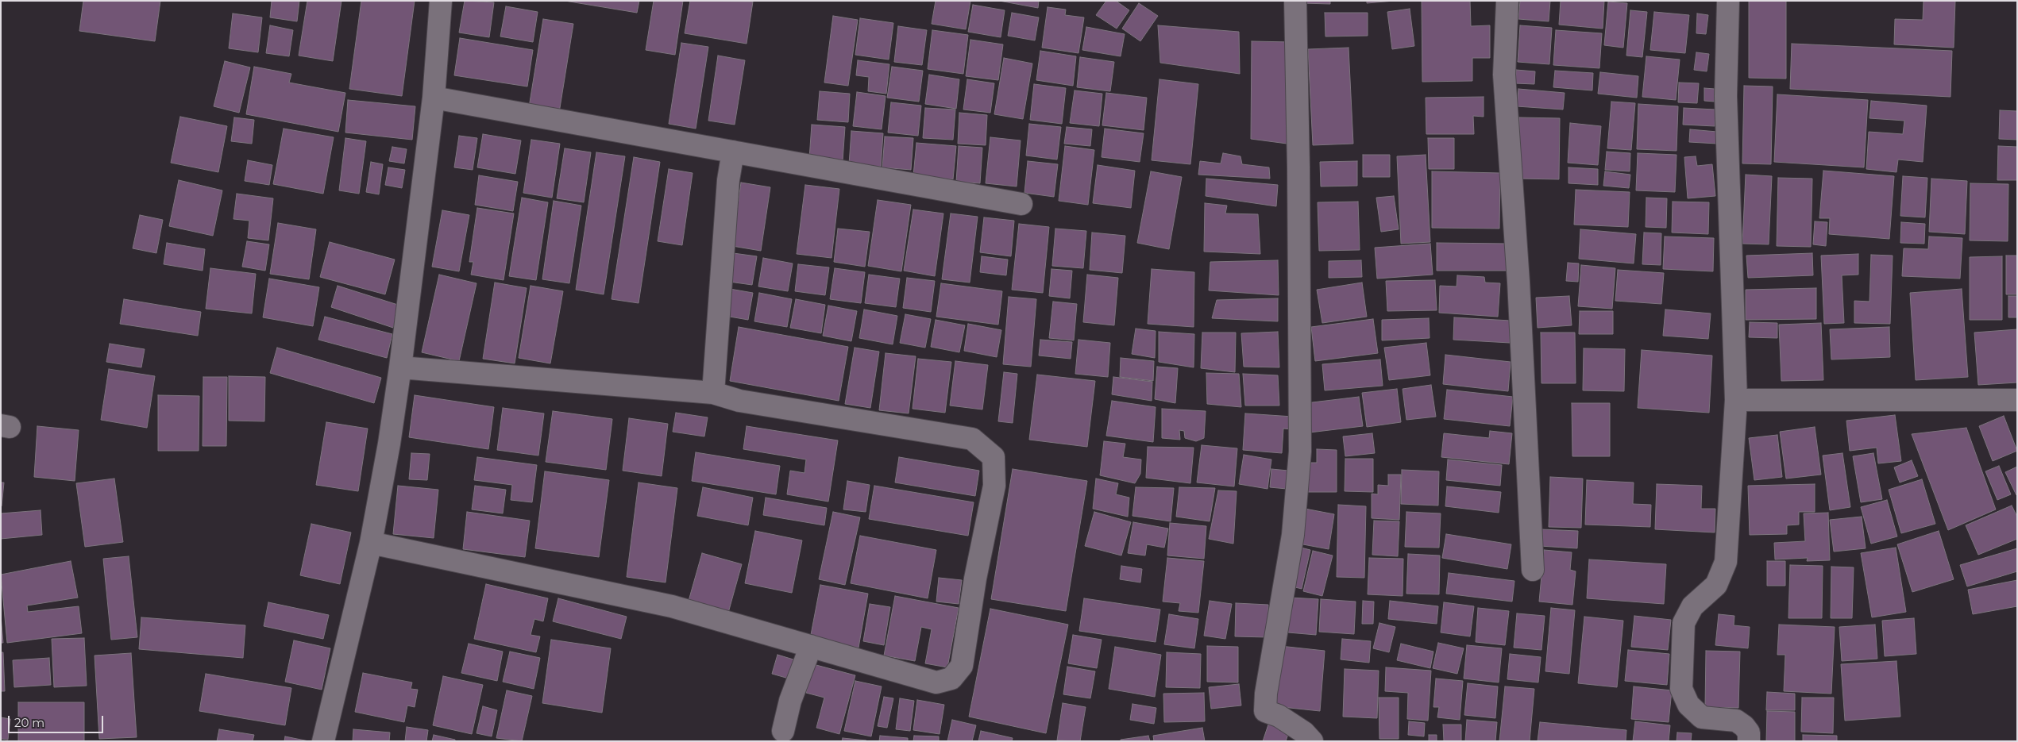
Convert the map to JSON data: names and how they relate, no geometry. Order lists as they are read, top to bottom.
{
  "scale_bar": "20 m"
}
